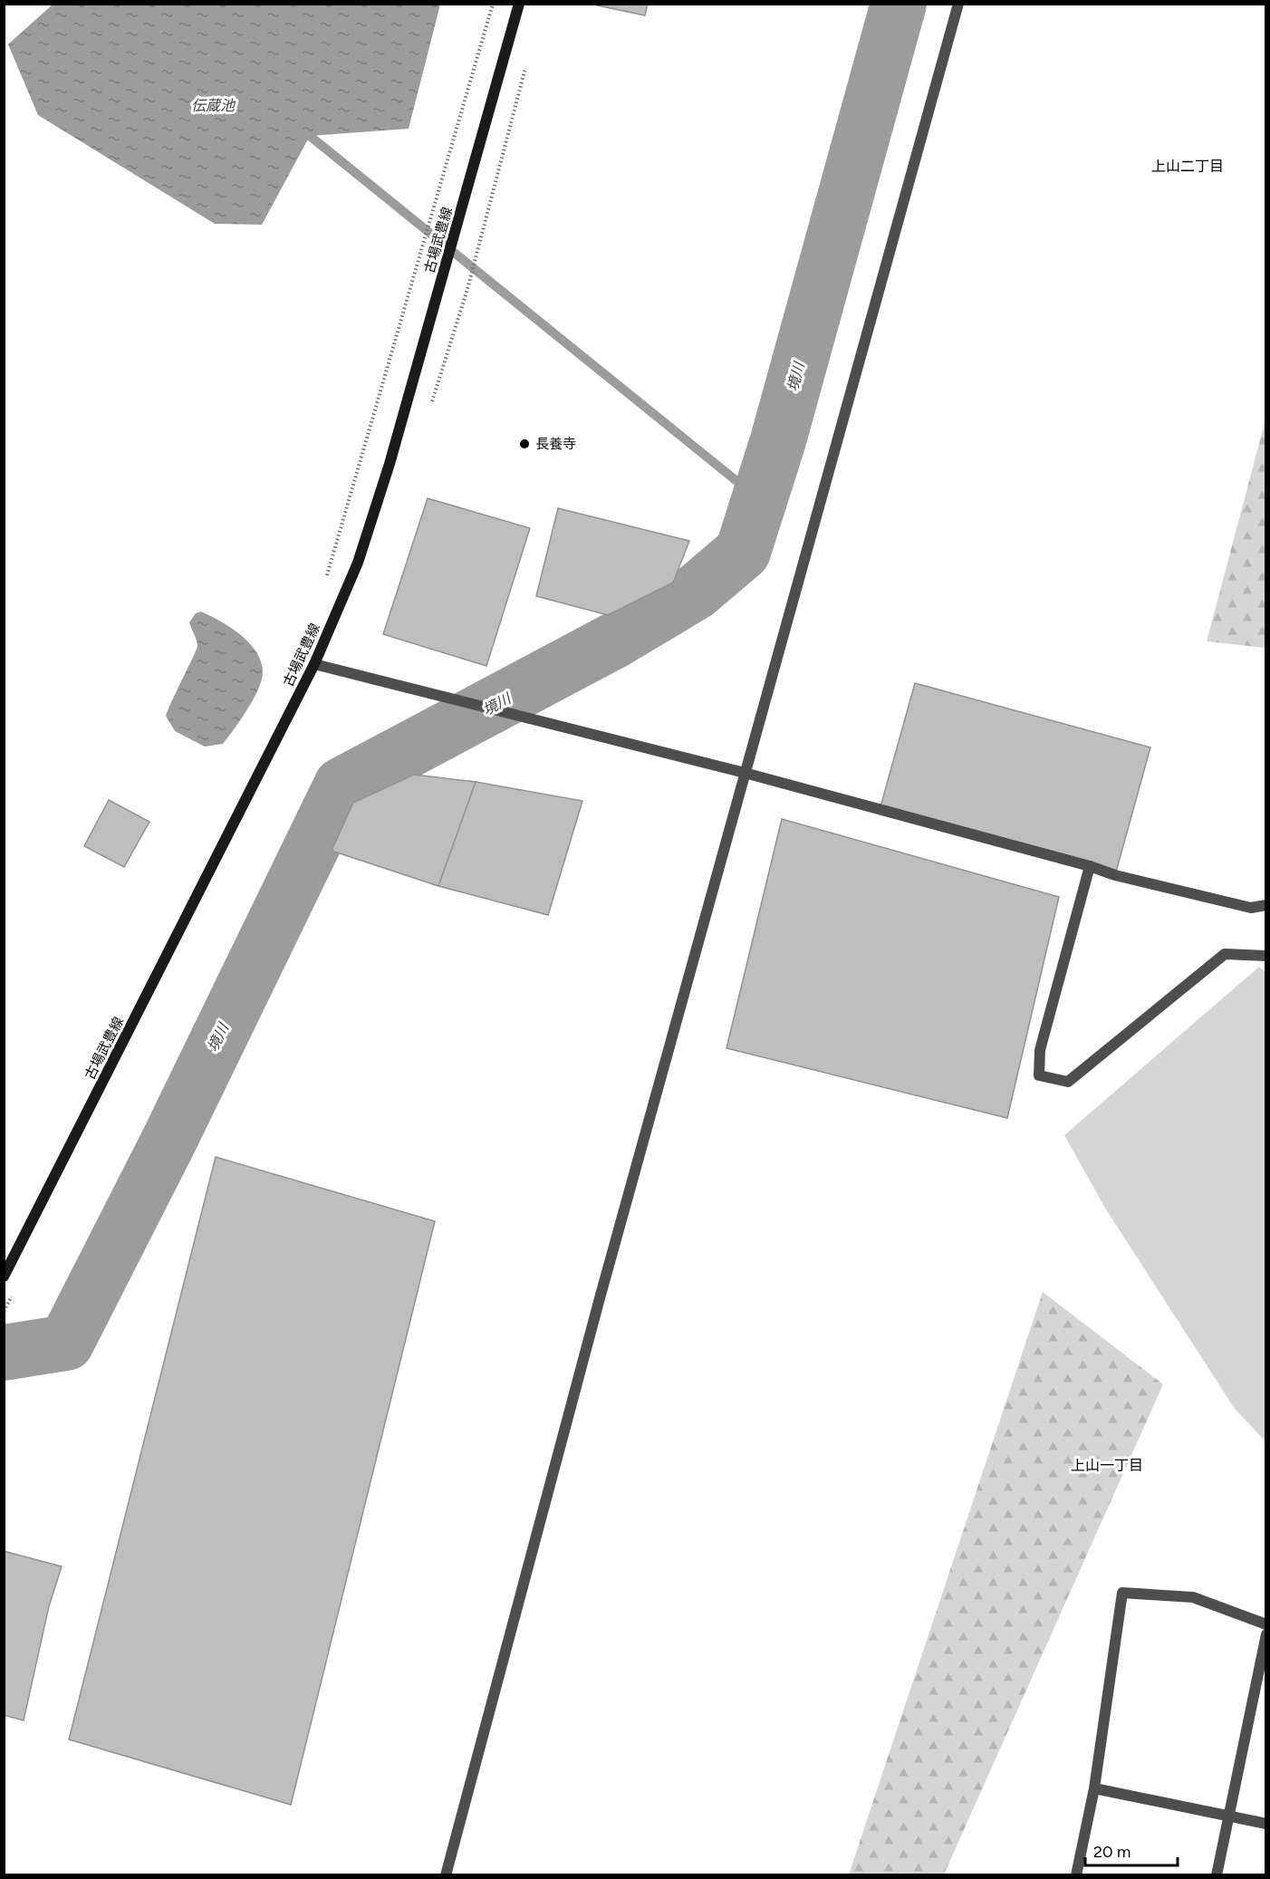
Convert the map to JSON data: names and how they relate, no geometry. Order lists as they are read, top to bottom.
{
  "streets": {
    "main road": ["古場武豊線"]
  },
  "districts": ["上山二丁目", "上山一丁目"],
  "water": ["伝蔵池", "境川"],
  "places": ["長養寺"],
  "scale_bar": "20 m"
}
